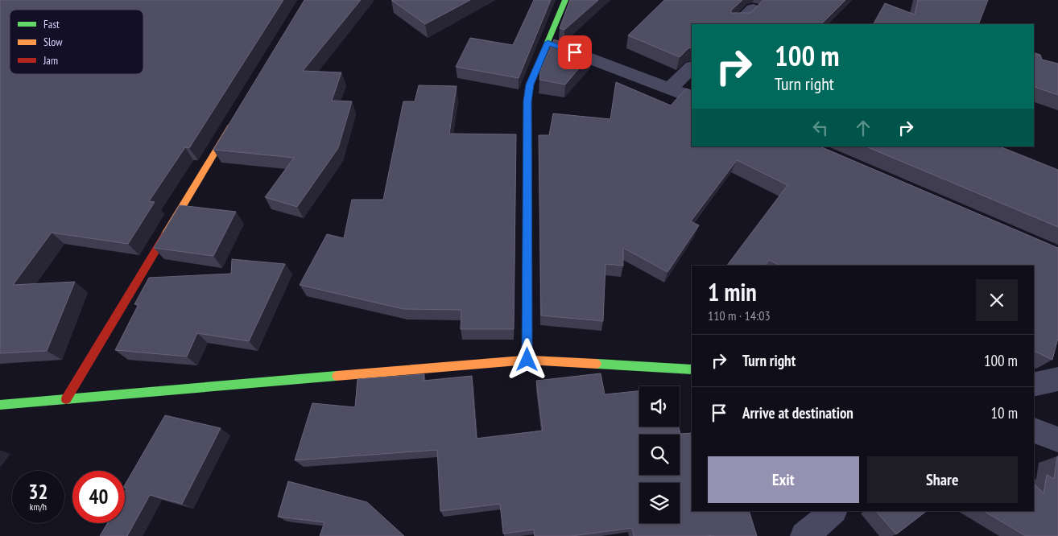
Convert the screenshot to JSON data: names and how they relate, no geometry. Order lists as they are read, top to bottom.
{
  "legend": ["Fast", "Slow", "Jam"],
  "page": {
    "turn": ["100 m", "Turn right"],
    "heading": ["1 min", "110 m · 14:03"],
    "list": [
      {
        "name": "Turn right",
        "value": "100 m"
      },
      {
        "name": "Arrive at destination",
        "value": "10 m"
      }
    ],
    "buttons": ["Exit", "Share"],
    "speed": "32 km/h",
    "limit": "40"
  }
}
